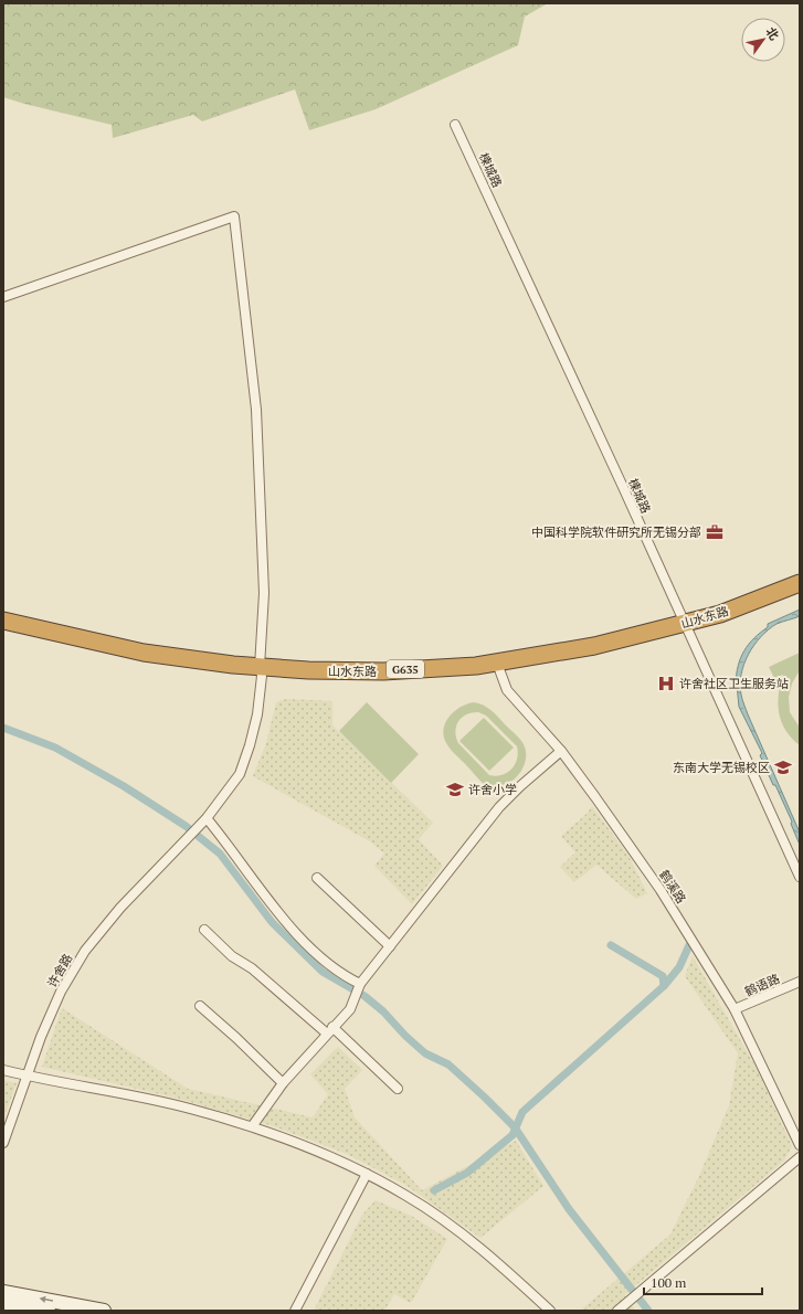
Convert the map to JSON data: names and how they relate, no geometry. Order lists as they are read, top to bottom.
{
  "streets": {
    "highway": ["山水东路", "G635"],
    "street": [
      "楝城路",
      "鹤溪路",
      "许舍路",
      "鹤语路"
    ]
  },
  "crossings": [
    ["楝城路", "山水东路"],
    ["山水东路", "鹤溪路"],
    ["山水东路", "许舍路"],
    ["鹤溪路", "鹤语路"]
  ],
  "places": {
    "office": ["中国科学院软件研究所无锡分部"],
    "hospital": ["许舍社区卫生服务站"],
    "school or university": ["东南大学无锡校区", "许舍小学"]
  },
  "scale_bar": "100 m",
  "north": "top right"
}
